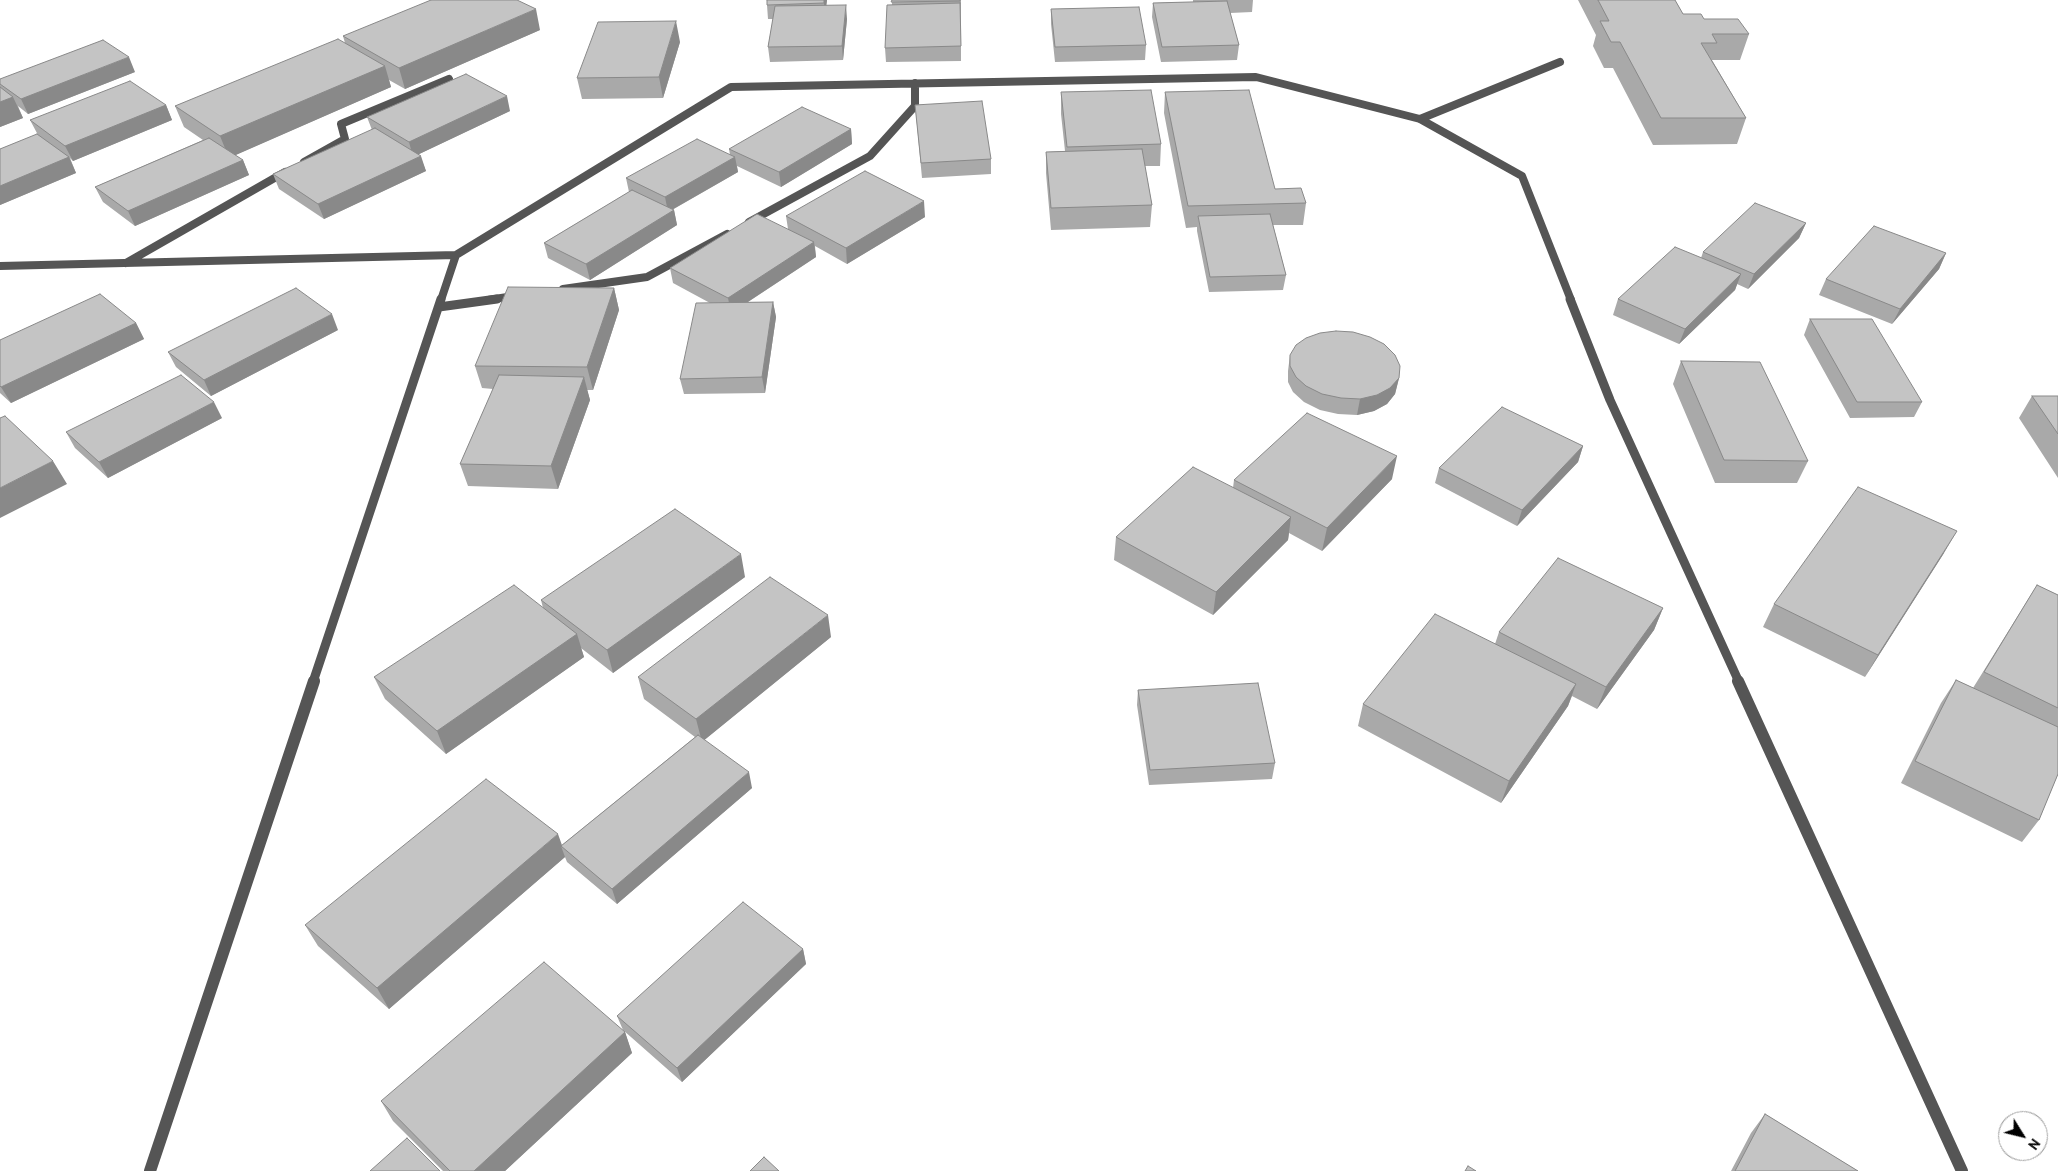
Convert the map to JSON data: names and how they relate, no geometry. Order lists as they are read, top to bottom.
{
  "north": "bottom right"
}
